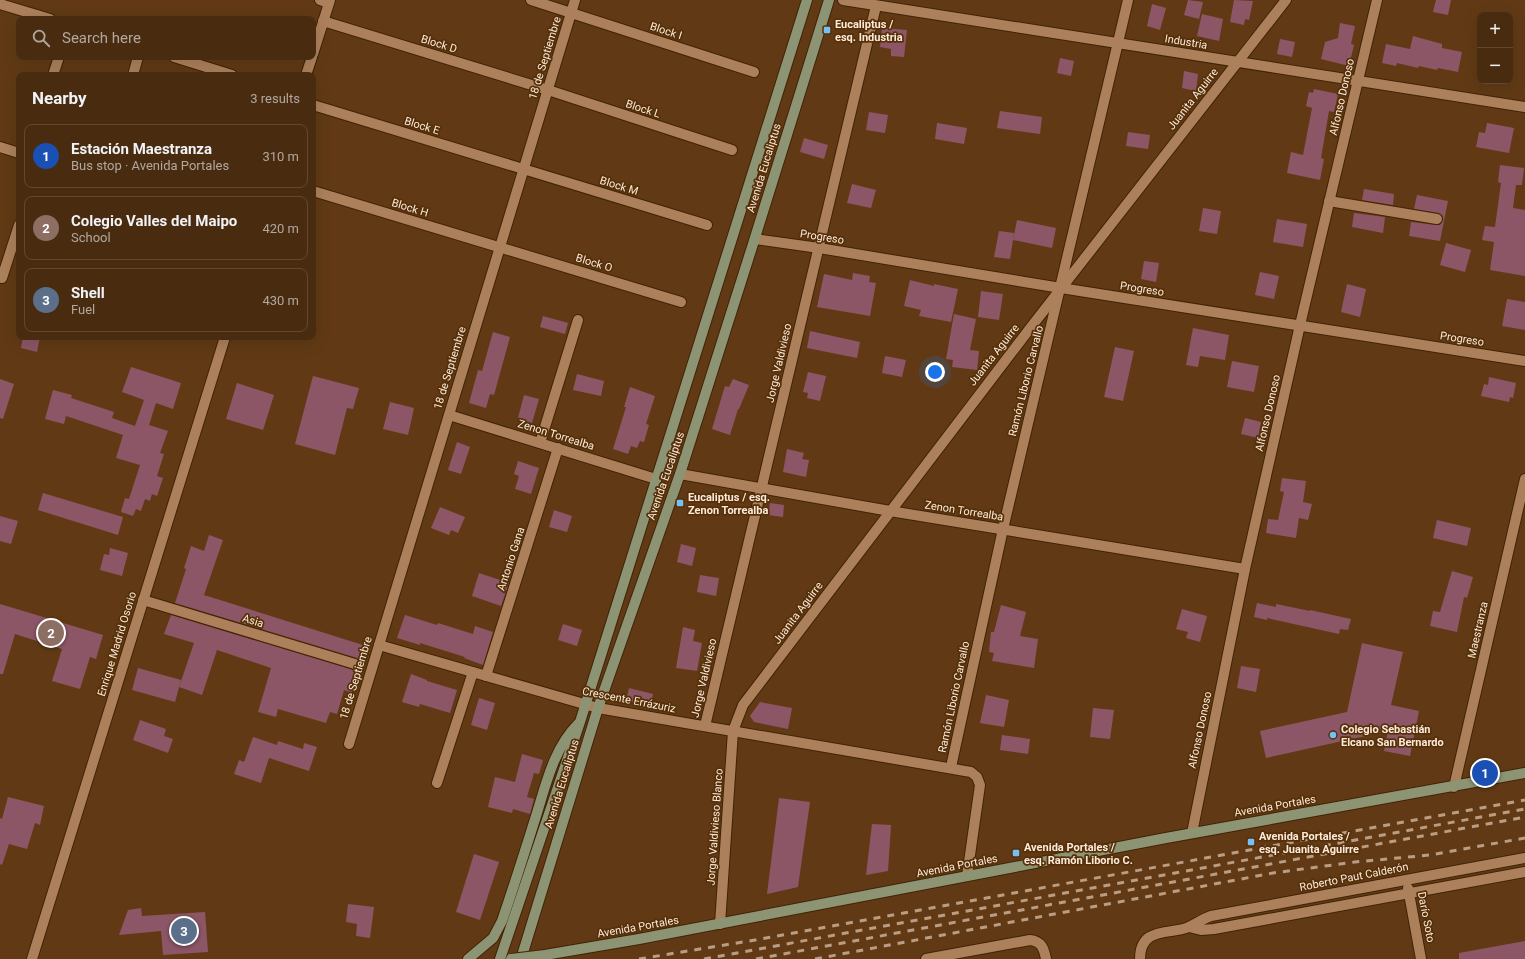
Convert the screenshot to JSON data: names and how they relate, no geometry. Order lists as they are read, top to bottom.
{
  "streets": {
    "main road": ["Avenida Eucaliptus", "Avenida Portales"],
    "street": [
      "Block I",
      "Industria",
      "Block D",
      "18 de Septiembre",
      "Alfonso Donoso",
      "Juanita Aguirre",
      "Block L",
      "Block E",
      "Block M",
      "Block H",
      "Progreso",
      "Block O",
      "Jorge Valdivieso",
      "Ramón Liborio Carvallo",
      "Zenon Torrealba",
      "Antonio Gana",
      "Asia",
      "Maestranza",
      "Enrique Madrid Osorio",
      "Crescente Errázuriz",
      "Jorge Valdivieso Blanco",
      "Roberto Paut Calderón",
      "Darío Soto"
    ]
  },
  "crossings": [
    ["Block I", "18 de Septiembre"],
    ["Industria", "Alfonso Donoso"],
    ["Industria", "Juanita Aguirre"],
    ["Industria", "Jorge Valdivieso"],
    ["Industria", "Ramón Liborio Carvallo"],
    ["Block D", "18 de Septiembre"],
    ["Block D", "Block L"],
    ["18 de Septiembre", "Block L"],
    ["18 de Septiembre", "Block E"],
    ["18 de Septiembre", "Block M"],
    ["18 de Septiembre", "Block H"],
    ["18 de Septiembre", "Block O"],
    ["18 de Septiembre", "Zenon Torrealba"],
    ["18 de Septiembre", "Crescente Errázuriz"],
    ["Alfonso Donoso", "Progreso"],
    ["Alfonso Donoso", "Zenon Torrealba"],
    ["Alfonso Donoso", "Avenida Portales"],
    ["Juanita Aguirre", "Progreso"],
    ["Juanita Aguirre", "Ramón Liborio Carvallo"],
    ["Juanita Aguirre", "Zenon Torrealba"],
    ["Juanita Aguirre", "Crescente Errázuriz"],
    ["Juanita Aguirre", "Jorge Valdivieso Blanco"],
    ["Block E", "Block M"],
    ["Avenida Eucaliptus", "Progreso"],
    ["Avenida Eucaliptus", "Zenon Torrealba"],
    ["Avenida Eucaliptus", "Crescente Errázuriz"],
    ["Block H", "Block O"],
    ["Progreso", "Jorge Valdivieso"],
    ["Progreso", "Ramón Liborio Carvallo"],
    ["Jorge Valdivieso", "Zenon Torrealba"],
    ["Jorge Valdivieso", "Crescente Errázuriz"],
    ["Ramón Liborio Carvallo", "Zenon Torrealba"],
    ["Ramón Liborio Carvallo", "Crescente Errázuriz"],
    ["Zenon Torrealba", "Antonio Gana"],
    ["Antonio Gana", "Crescente Errázuriz"],
    ["Asia", "Enrique Madrid Osorio"],
    ["Maestranza", "Avenida Portales"],
    ["Crescente Errázuriz", "Avenida Portales"],
    ["Crescente Errázuriz", "Jorge Valdivieso Blanco"],
    ["Avenida Portales", "Jorge Valdivieso Blanco"],
    ["Roberto Paut Calderón", "Darío Soto"]
  ],
  "places": {
    "transit": [
      "Eucaliptus / esq. Industria",
      "Eucaliptus / esq. Zenon Torrealba",
      "Avenida Portales / esq. Juanita Aguirre",
      "Avenida Portales / esq. Ramón Liborio C."
    ],
    "other": ["Colegio Sebastián Elcano San Bernardo"]
  },
  "page": {
    "map_buttons": ["+", "−"],
    "search": "Search here",
    "heading": ["Nearby", "3 results"],
    "list": [
      {
        "mark": "1",
        "name": "Estación Maestranza",
        "note": "Bus stop · Avenida Portales",
        "value": "310 m"
      },
      {
        "mark": "2",
        "name": "Colegio Valles del Maipo",
        "note": "School",
        "value": "420 m"
      },
      {
        "mark": "3",
        "name": "Shell",
        "note": "Fuel",
        "value": "430 m"
      }
    ],
    "pins": ["2", "1", "3"]
  }
}
